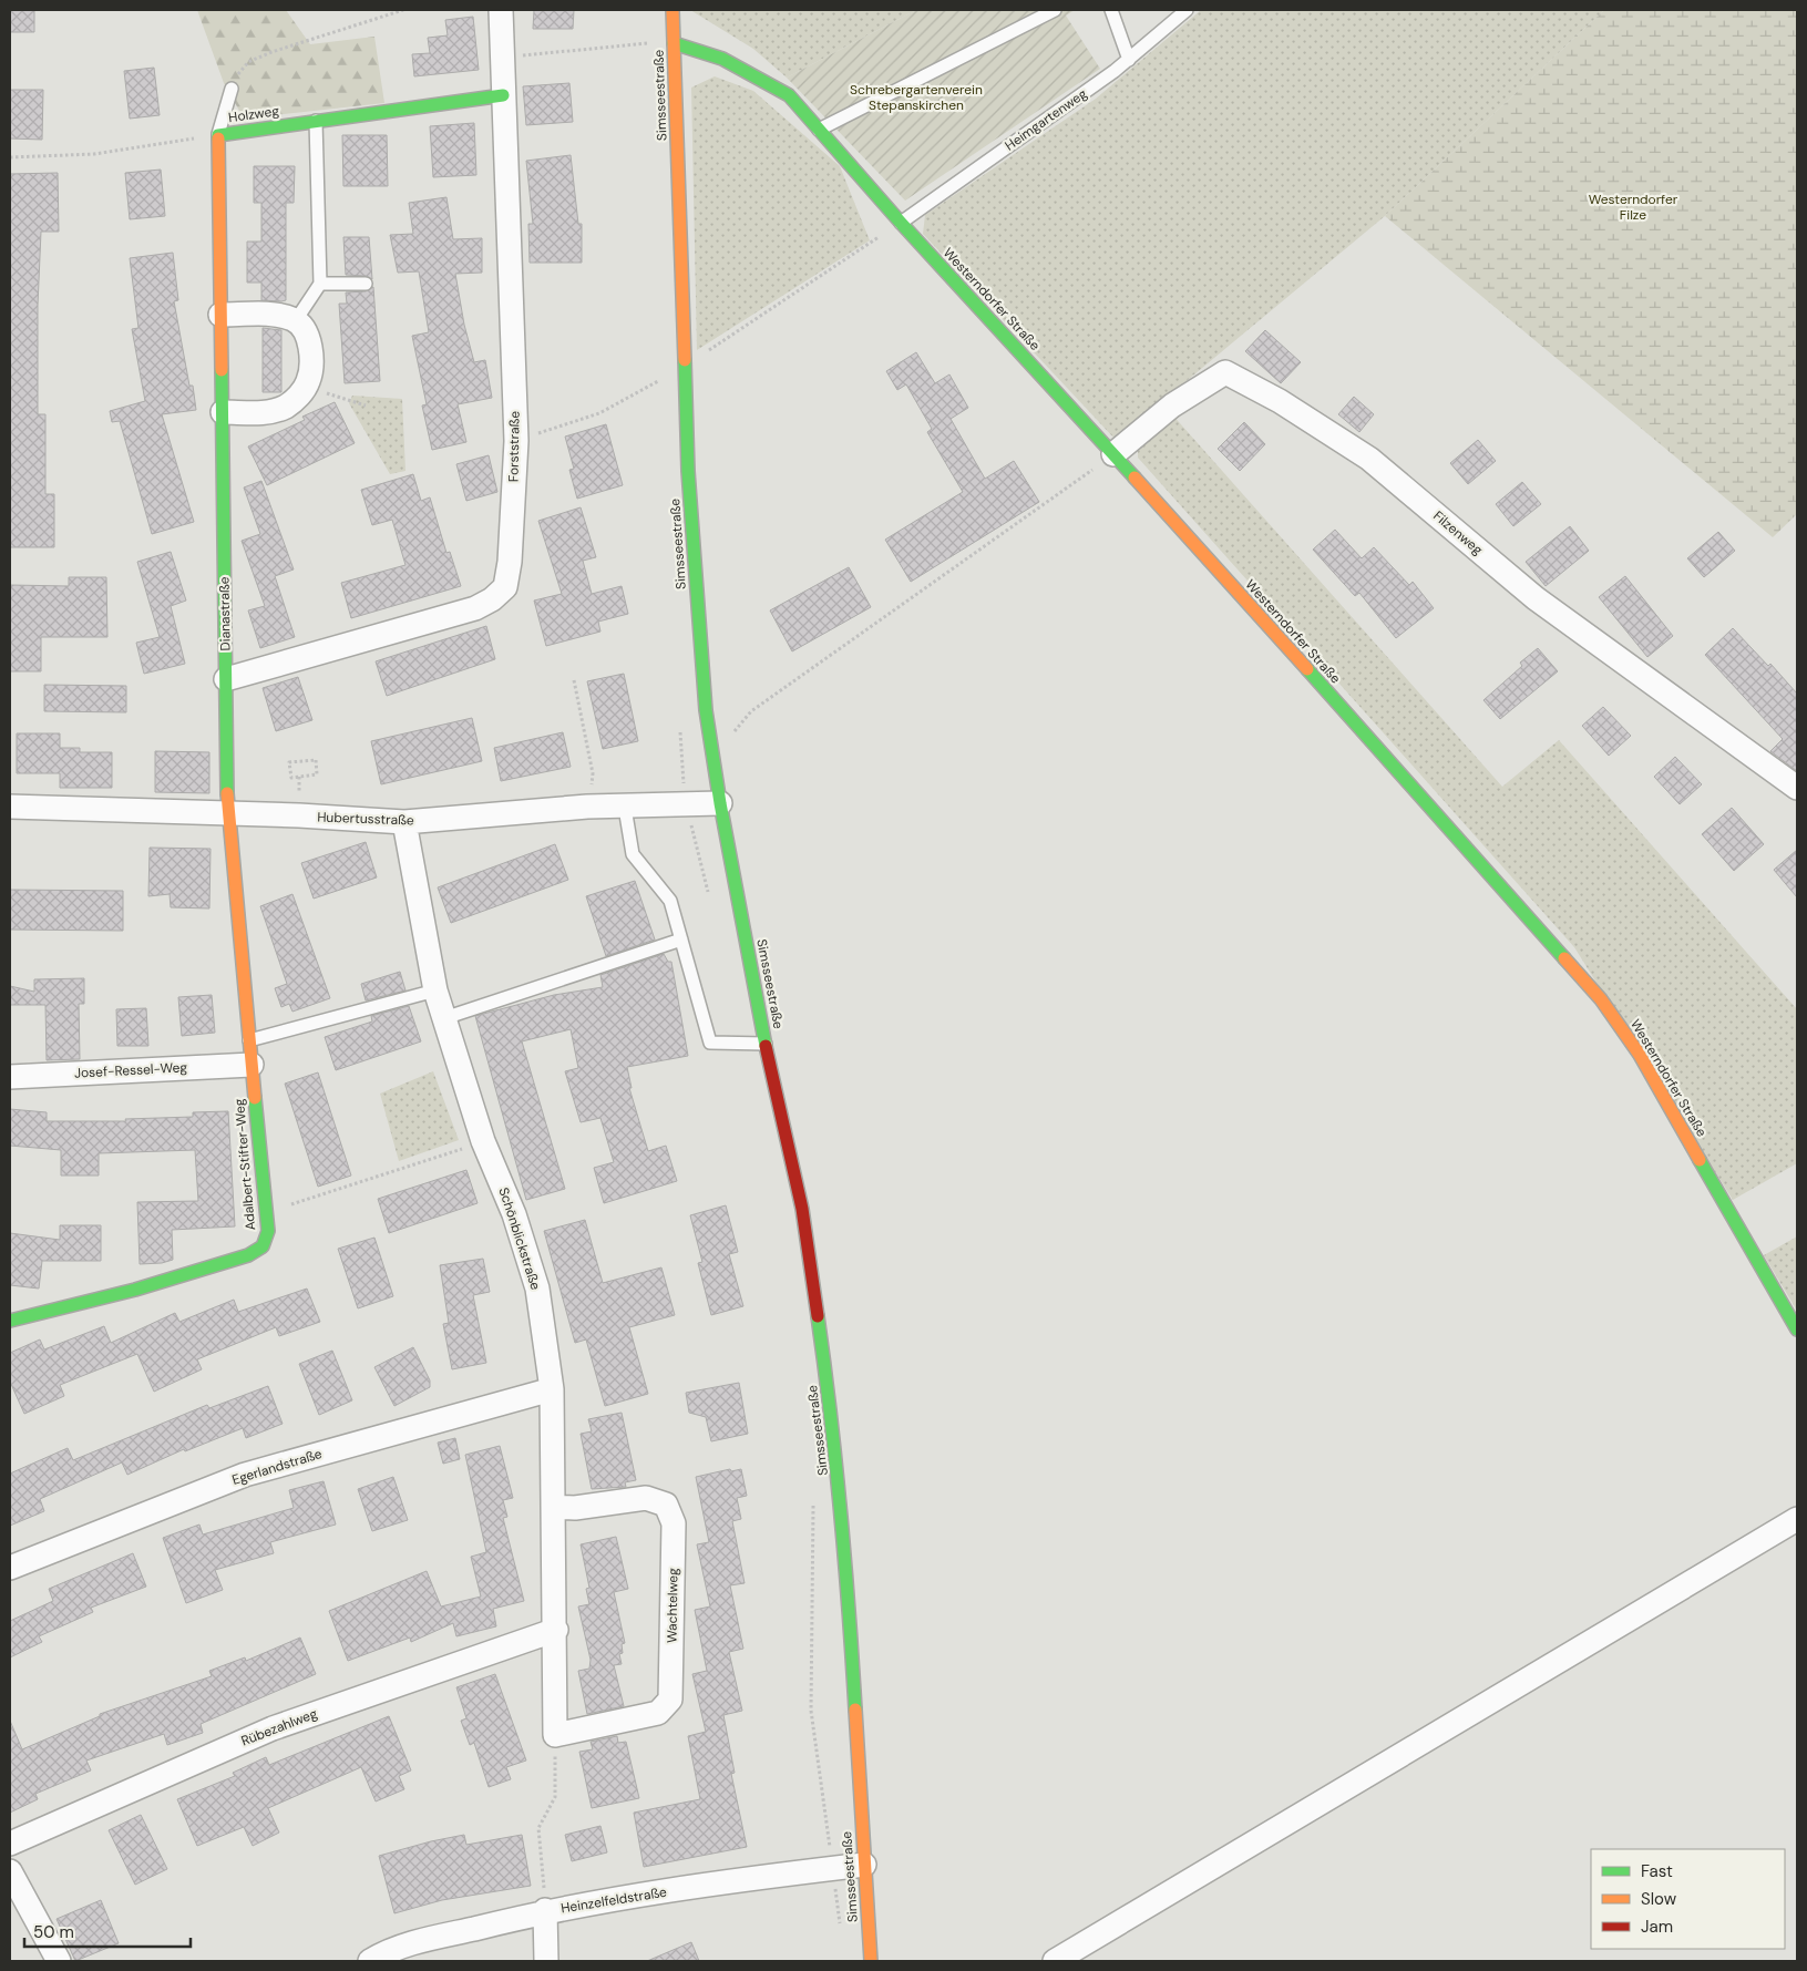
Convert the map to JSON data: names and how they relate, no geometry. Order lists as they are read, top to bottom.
{
  "streets": {
    "street": [
      "Simsseestraße",
      "Holzweg",
      "Westerndorfer Straße",
      "Forststraße",
      "Filzenweg",
      "Dianastraße",
      "Hubertusstraße",
      "Josef-Ressel-Weg",
      "Adalbert-Stifter-Weg",
      "Schönblickstraße",
      "Egerlandstraße",
      "Wachtelweg",
      "Rübezahlweg",
      "Heinzelfeldstraße"
    ],
    "lane": ["Heimgartenweg"]
  },
  "crossings": [
    ["Simsseestraße", "Westerndorfer Straße"],
    ["Simsseestraße", "Hubertusstraße"],
    ["Simsseestraße", "Heinzelfeldstraße"],
    ["Holzweg", "Forststraße"],
    ["Holzweg", "Dianastraße"],
    ["Heimgartenweg", "Westerndorfer Straße"],
    ["Westerndorfer Straße", "Filzenweg"],
    ["Forststraße", "Dianastraße"],
    ["Dianastraße", "Hubertusstraße"],
    ["Dianastraße", "Adalbert-Stifter-Weg"],
    ["Hubertusstraße", "Adalbert-Stifter-Weg"],
    ["Hubertusstraße", "Schönblickstraße"],
    ["Josef-Ressel-Weg", "Adalbert-Stifter-Weg"],
    ["Schönblickstraße", "Egerlandstraße"],
    ["Schönblickstraße", "Wachtelweg"],
    ["Schönblickstraße", "Rübezahlweg"]
  ],
  "parks": ["Schrebergartenverein Stepanskirchen", "Westerndorfer Filze"],
  "legend": ["Fast", "Slow", "Jam"],
  "scale_bar": "50 m"
}
